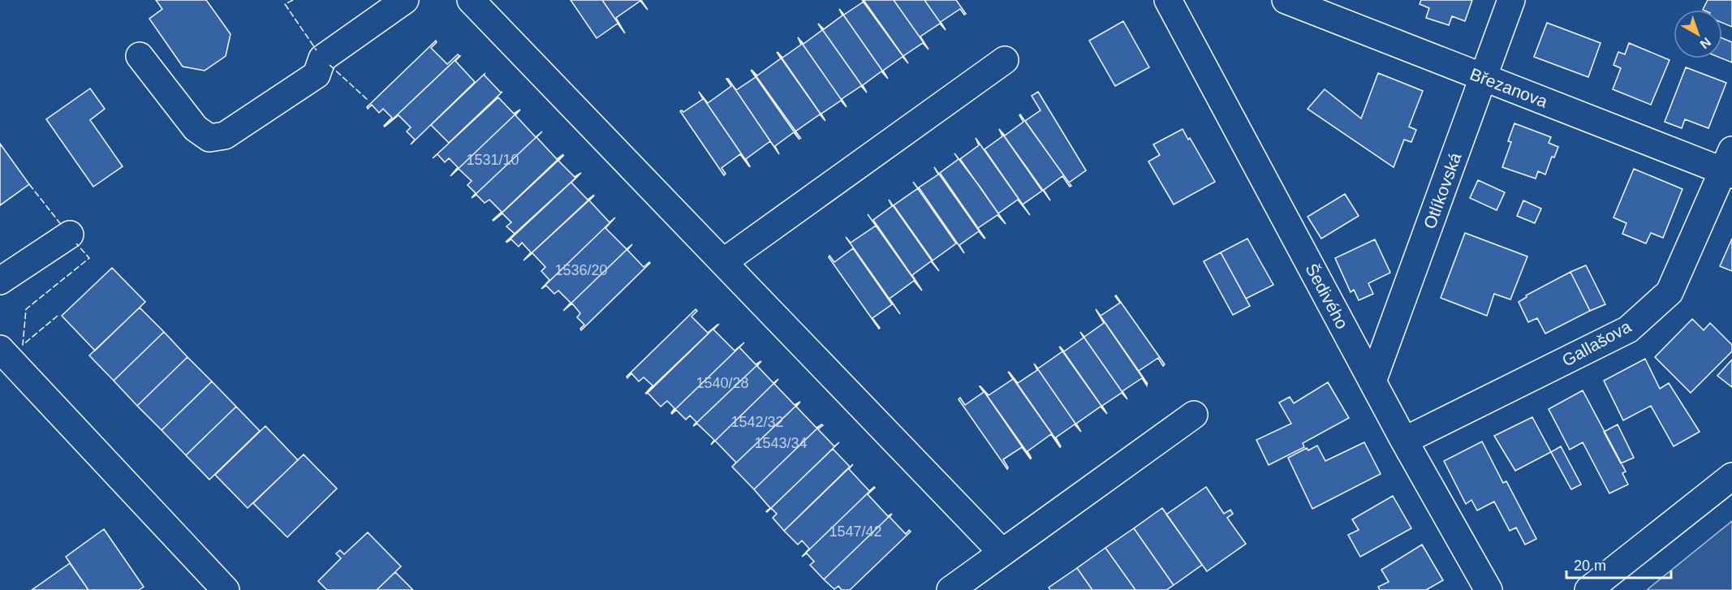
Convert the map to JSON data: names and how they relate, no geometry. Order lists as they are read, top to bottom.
{
  "streets": {
    "street": [
      "Březanova",
      "Otlíkovská",
      "Šedivého",
      "Gallašova"
    ]
  },
  "crossings": [
    ["Březanova", "Otlíkovská"],
    ["Březanova", "Gallašova"],
    ["Otlíkovská", "Šedivého"],
    ["Šedivého", "Gallašova"]
  ],
  "house_numbers": [
    "1531/10",
    "1536/20",
    "1540/28",
    "1542/32",
    "1543/34",
    "1547/42"
  ],
  "scale_bar": "20 m",
  "north": "bottom right"
}
